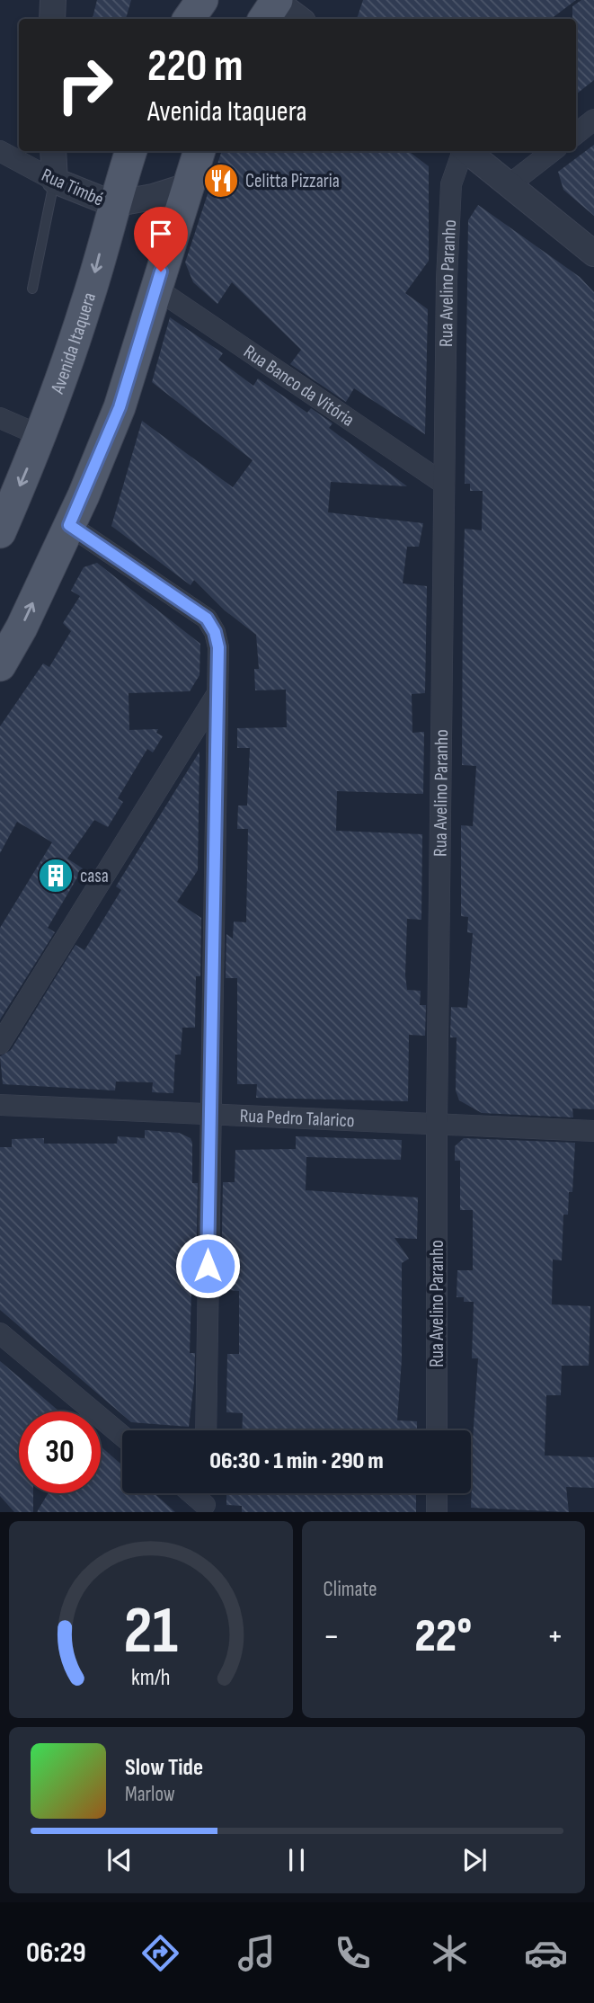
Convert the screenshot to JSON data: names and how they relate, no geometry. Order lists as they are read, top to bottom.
{
  "streets": {
    "main road": ["Avenida Itaquera"],
    "street": [
      "Rua Timbé",
      "Rua Avelino Paranho",
      "Rua Banco da Vitória",
      "Rua Pedro Talarico"
    ]
  },
  "crossings": [
    ["Rua Timbé", "Avenida Itaquera"],
    ["Rua Avelino Paranho", "Rua Banco da Vitória"],
    ["Rua Avelino Paranho", "Rua Pedro Talarico"]
  ],
  "places": {
    "restaurant": ["Celitta Pizzaria"],
    "building": ["casa"]
  },
  "page": {
    "turn": ["220 m", "Avenida Itaquera"],
    "limit": "30",
    "trip": "06:30 · 1 min · 290 m",
    "tile": "Climate",
    "heat": ["−", "22°", "+"],
    "song": ["Slow Tide", "Marlow"],
    "tabs": "06:29",
    "gauge": ["21", "km/h"]
  }
}
